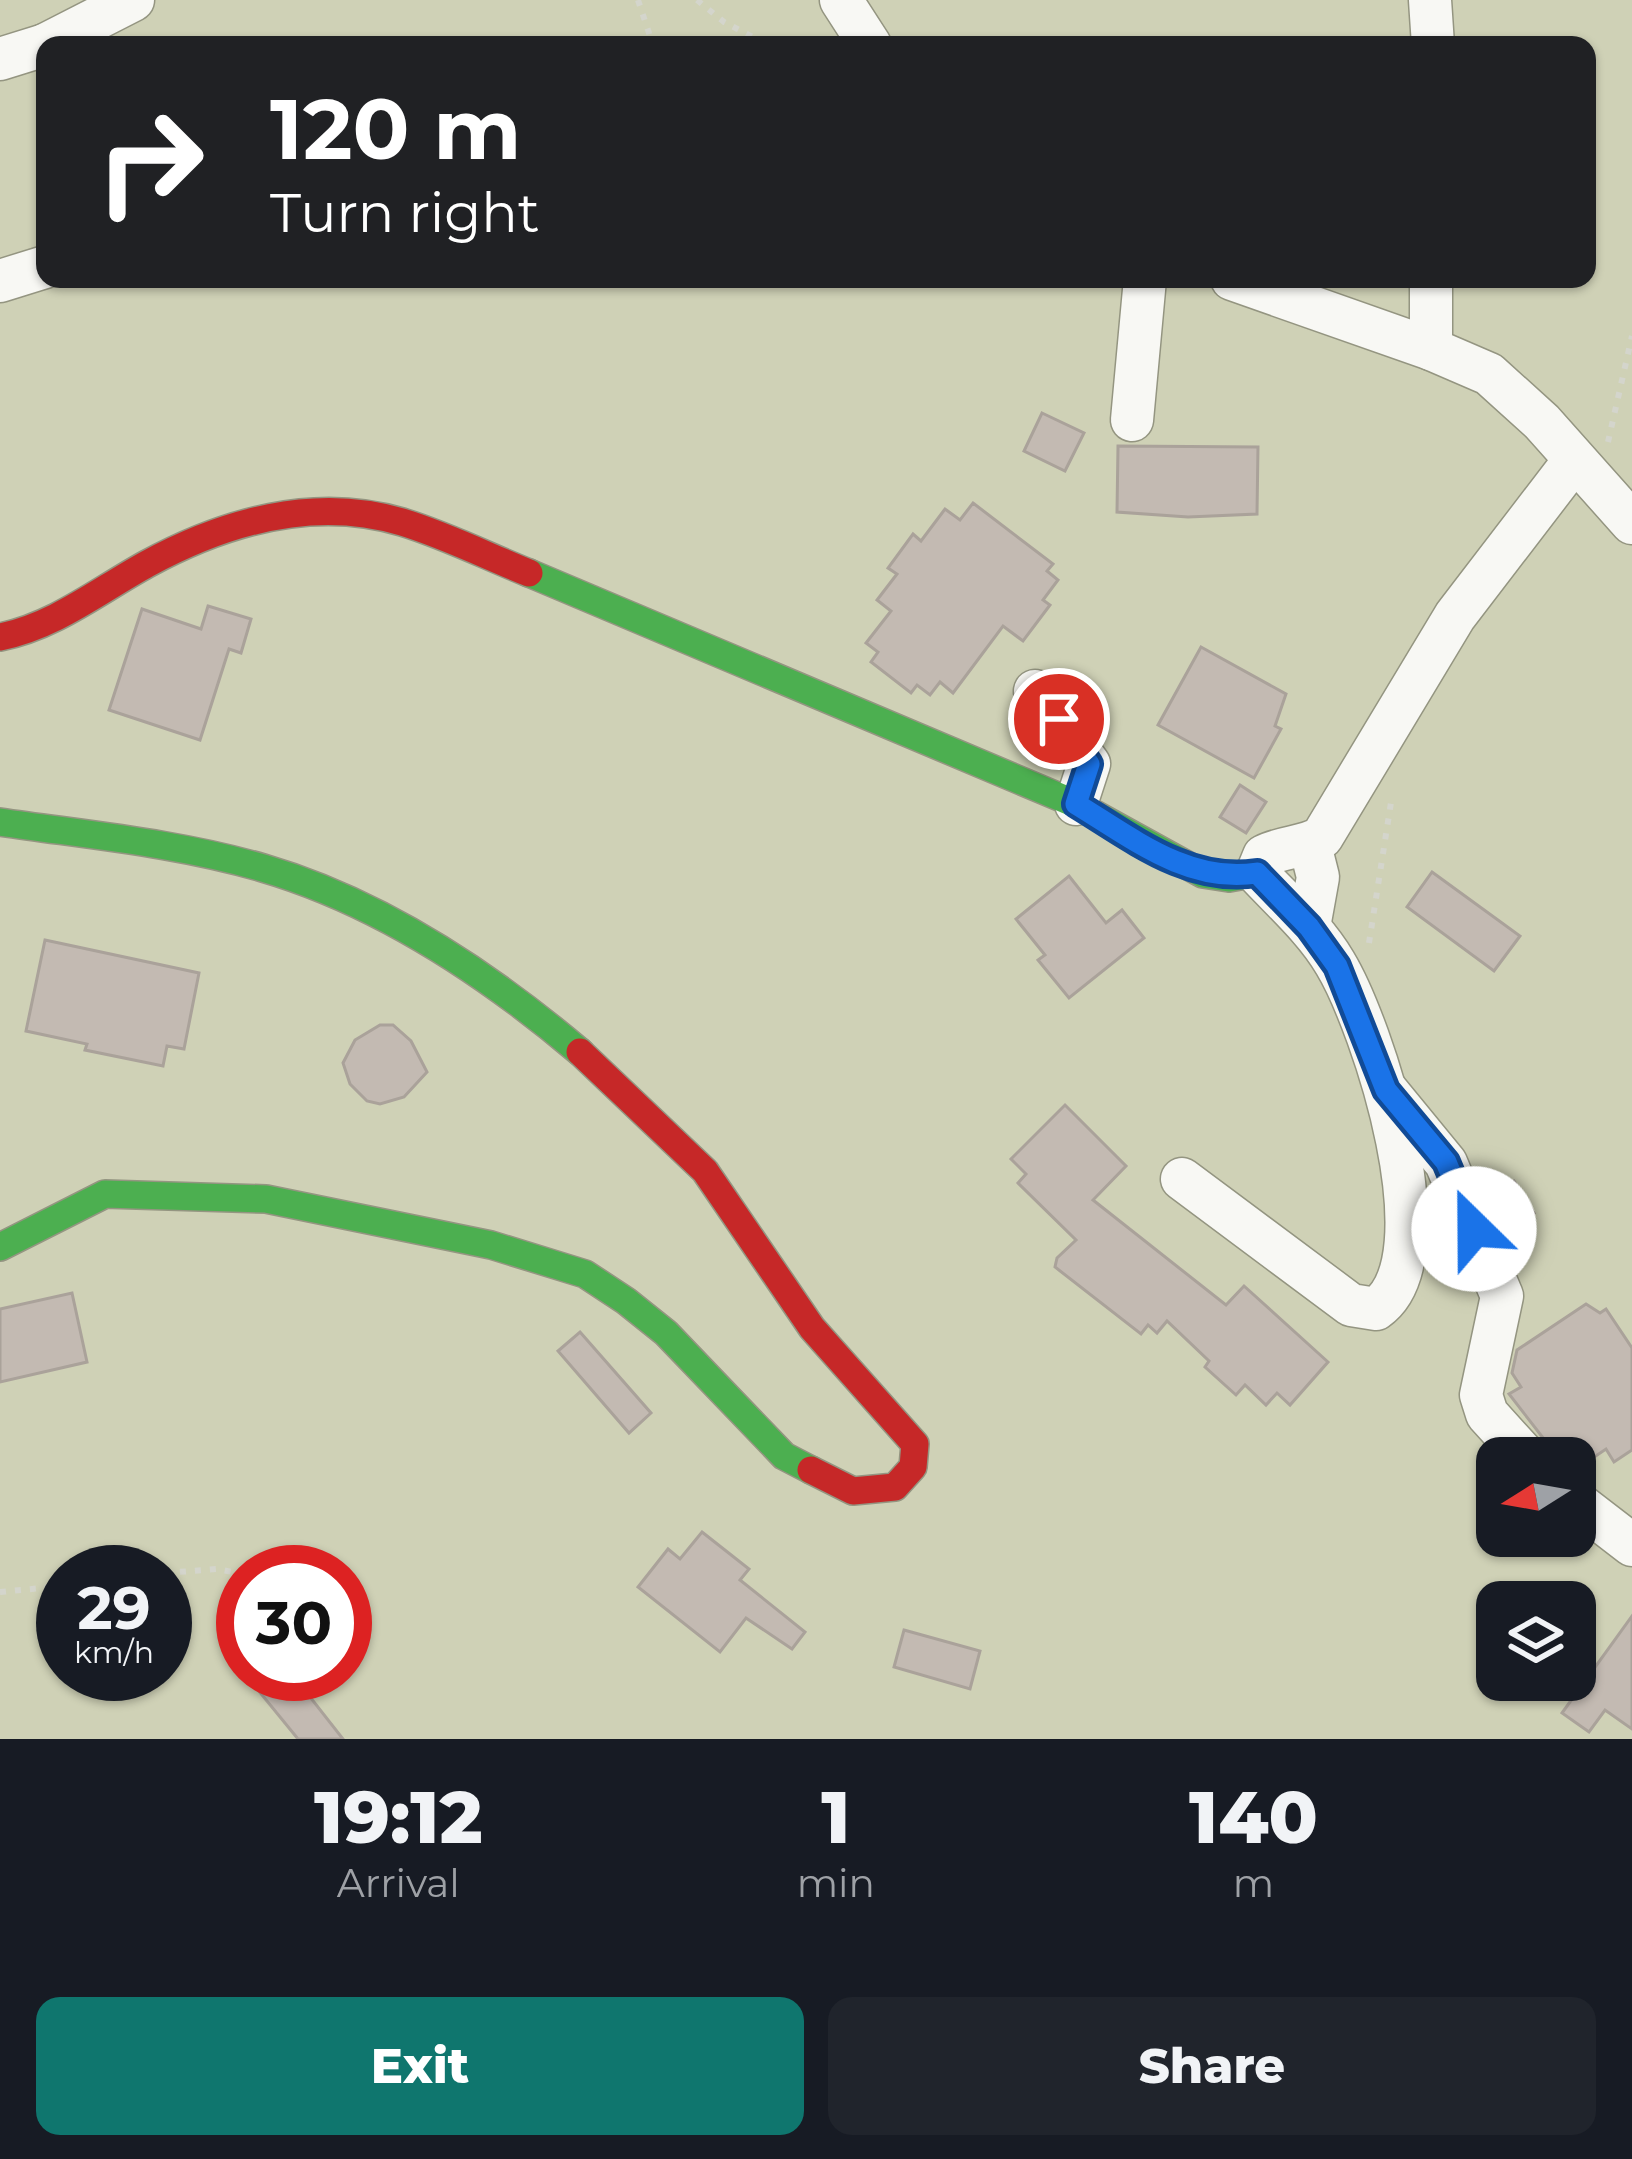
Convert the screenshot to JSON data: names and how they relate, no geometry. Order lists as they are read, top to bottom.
{
  "north": "left",
  "page": {
    "turn": ["120 m", "Turn right"],
    "speed": "29 km/h",
    "limit": "30",
    "eta": [
      "19:12",
      "Arrival",
      "1",
      "min",
      "140",
      "m"
    ],
    "buttons": ["Exit", "Share"]
  }
}
